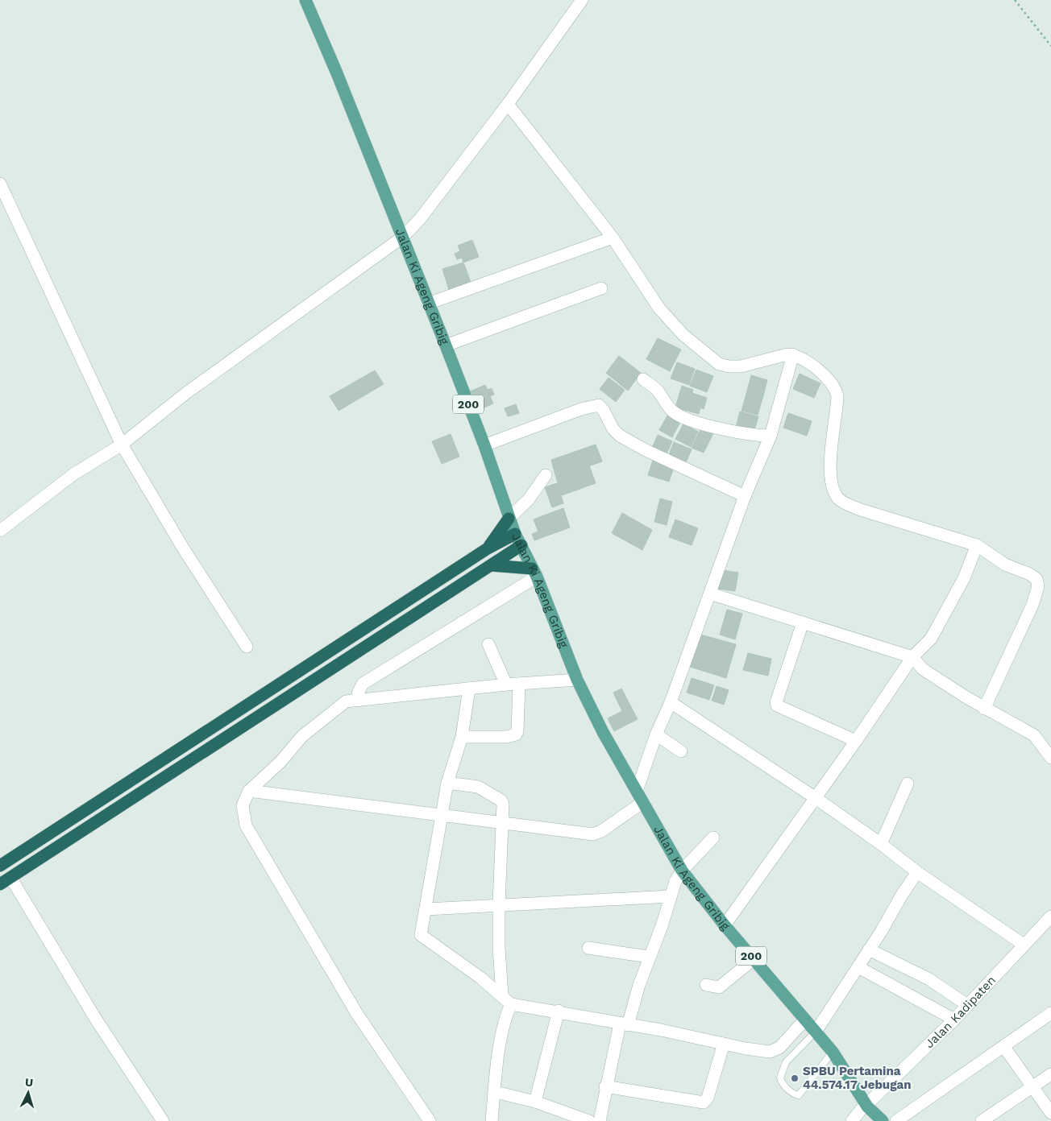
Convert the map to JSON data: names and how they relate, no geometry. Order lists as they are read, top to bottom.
{
  "streets": {
    "main road": ["Jalan Ki Ageng Gribig", "200"],
    "street": ["Jalan Kadipaten"]
  },
  "crossings": [
    ["Jalan Ki Ageng Gribig", "Jalan Kadipaten"]
  ],
  "places": ["SPBU Pertamina 44.574.17 Jebugan"],
  "north": "top"
}
